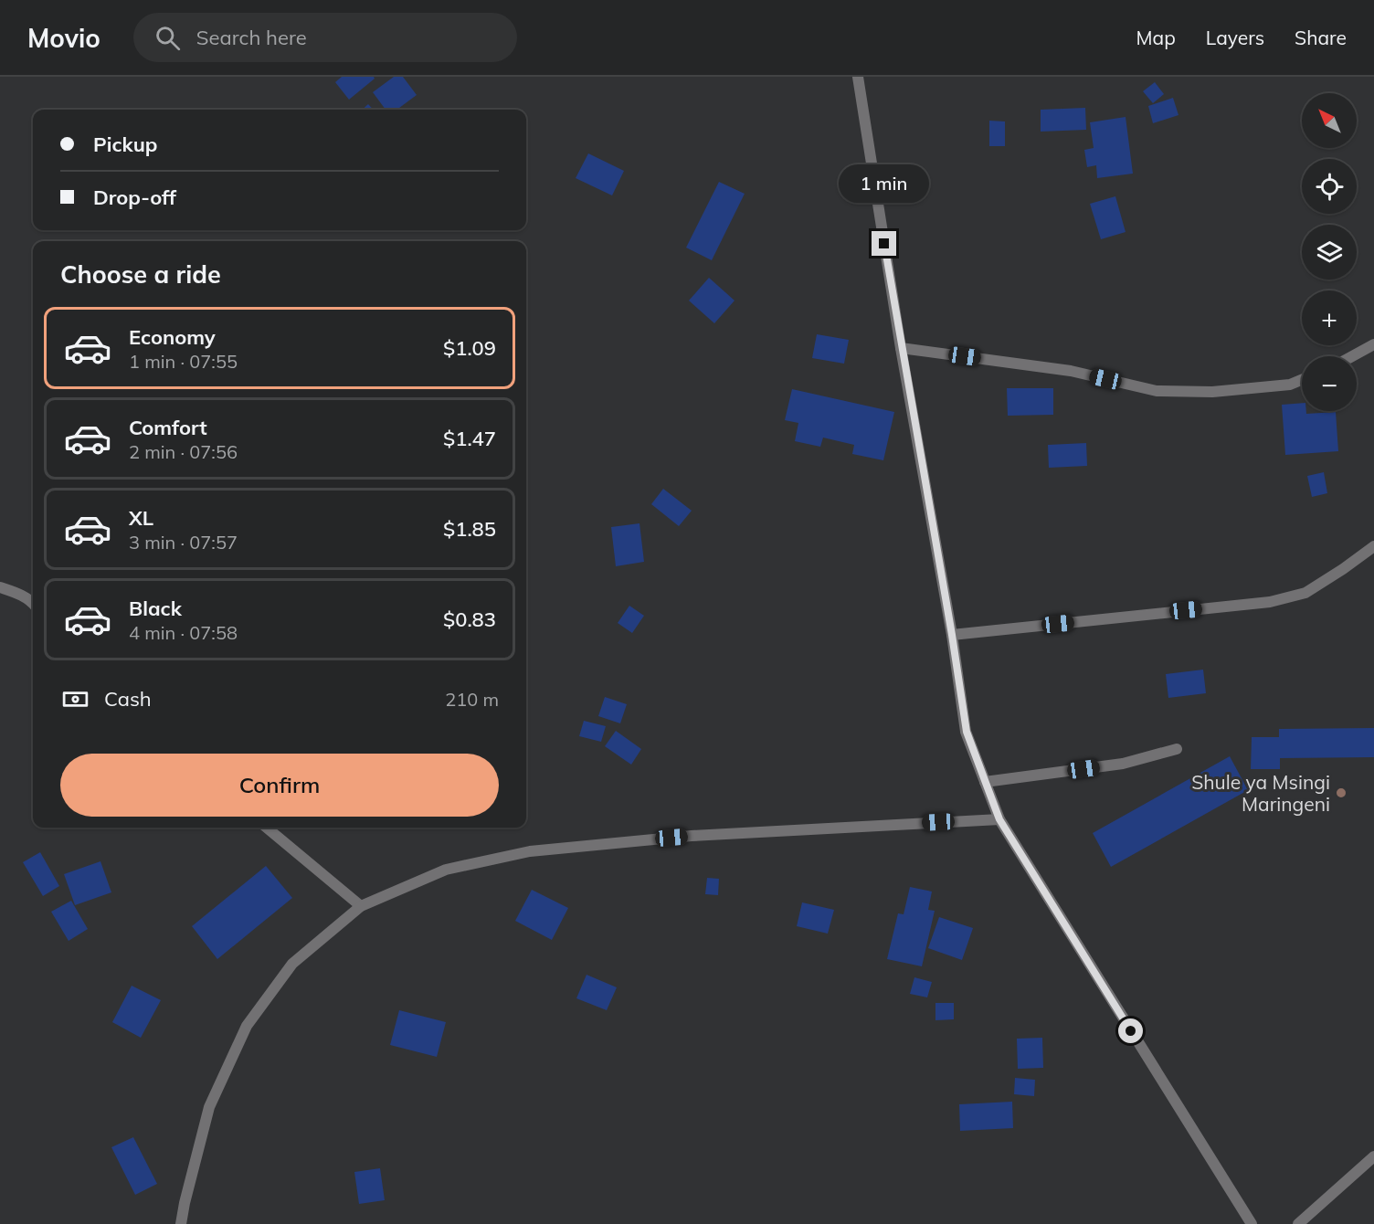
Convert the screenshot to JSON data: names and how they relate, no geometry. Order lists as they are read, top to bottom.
{
  "places": ["Shule ya Msingi Maringeni"],
  "north": "top left",
  "page": {
    "header": "Movio",
    "search": "Search here",
    "nav": ["Map", "Layers", "Share"],
    "map_buttons": ["+", "−"],
    "banner": ["Pickup", "Drop-off"],
    "bubble": "1 min",
    "heading": "Choose a ride",
    "list": [
      {
        "name": "Economy",
        "note": "1 min · 07:55",
        "value": "$1.09"
      },
      {
        "name": "Comfort",
        "note": "2 min · 07:56",
        "value": "$1.47"
      },
      {
        "name": "XL",
        "note": "3 min · 07:57",
        "value": "$1.85"
      },
      {
        "name": "Black",
        "note": "4 min · 07:58",
        "value": "$0.83"
      }
    ],
    "pay": ["Cash", "210 m"],
    "buttons": "Confirm"
  }
}
